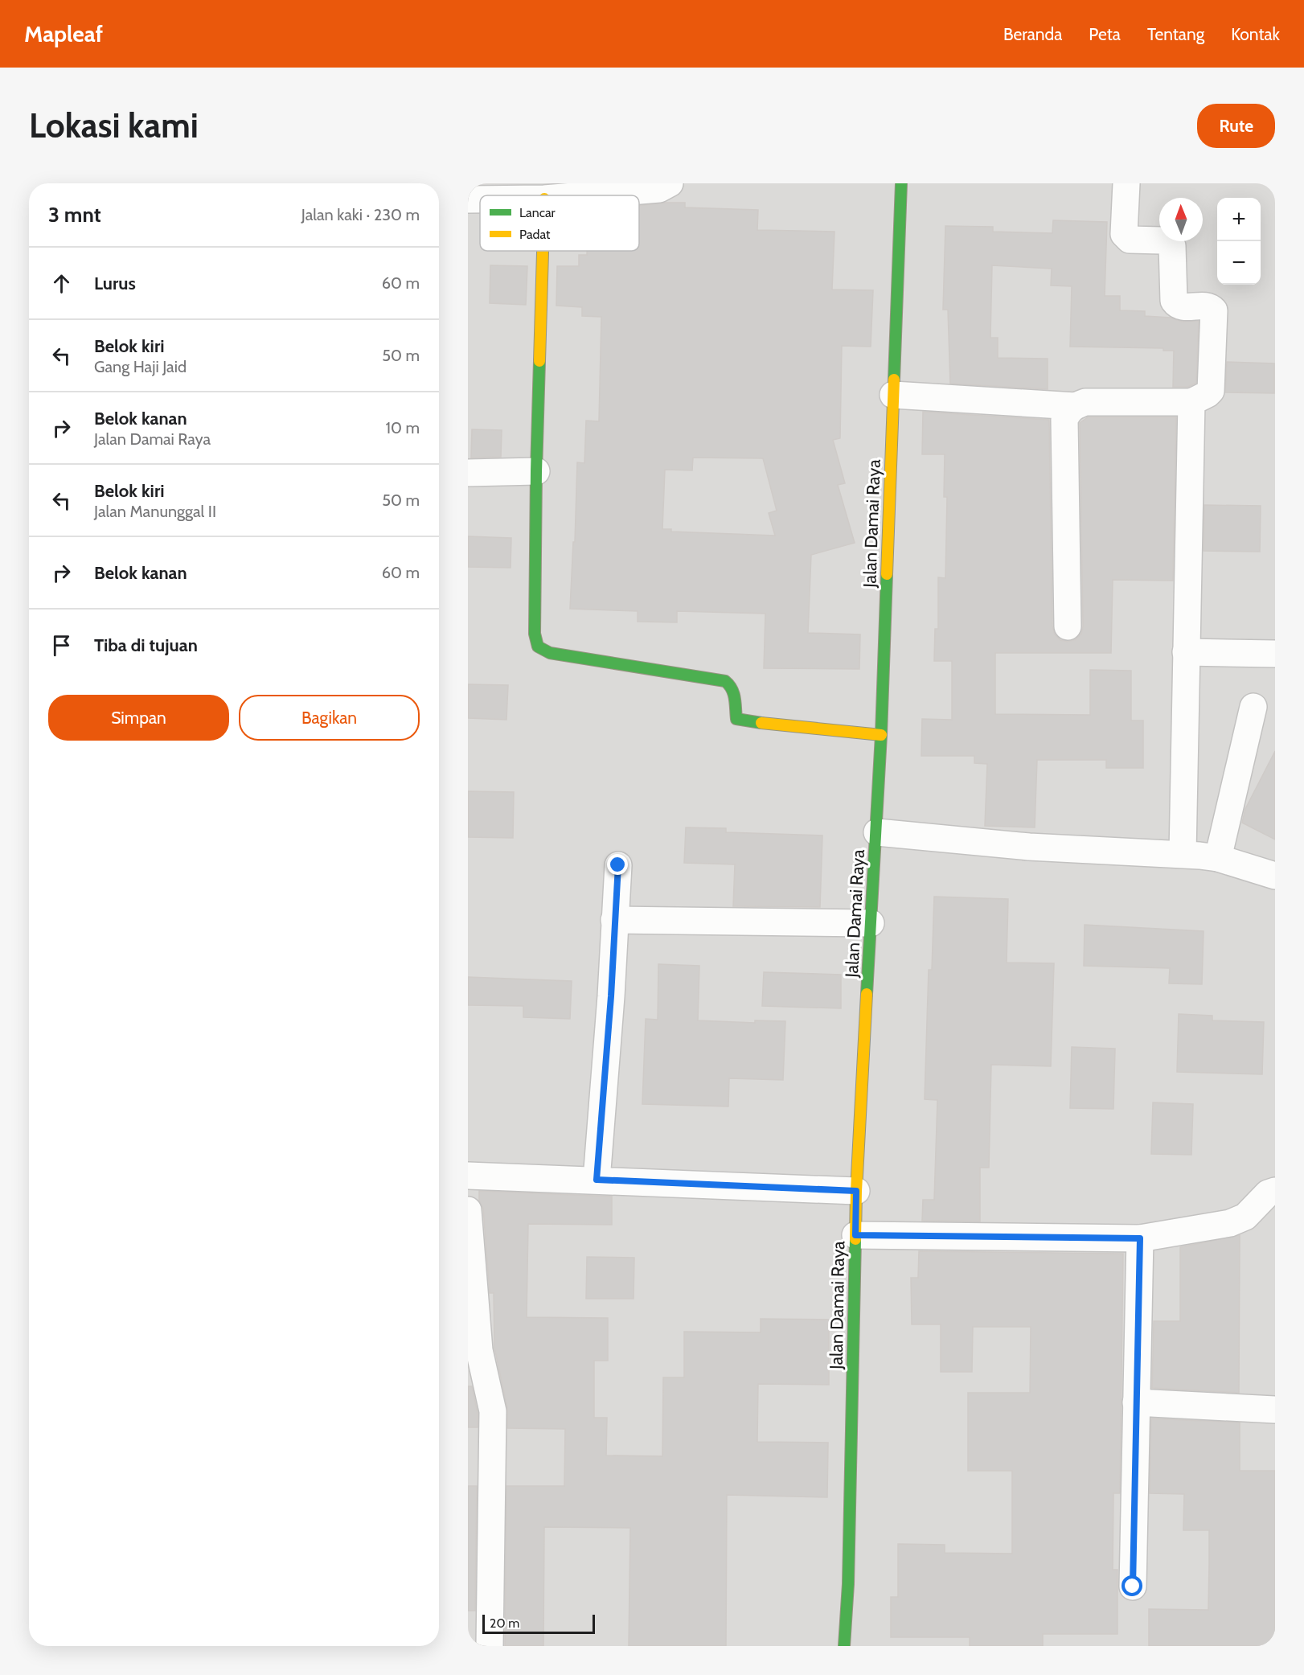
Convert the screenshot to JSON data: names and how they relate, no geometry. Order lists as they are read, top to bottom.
{
  "streets": {
    "street": ["Jalan Damai Raya"]
  },
  "legend": ["Lancar", "Padat"],
  "scale_bar": "20 m",
  "north": "top",
  "page": {
    "header": "Mapleaf",
    "nav": [
      "Beranda",
      "Peta",
      "Tentang",
      "Kontak"
    ],
    "buttons": [
      "Rute",
      ["Simpan", "Bagikan"]
    ],
    "title": "Lokasi kami",
    "heading": ["3 mnt", "Jalan kaki · 230 m"],
    "map_buttons": ["+", "−"],
    "list": [
      ["Lurus", "60 m"],
      ["Belok kiri", "Gang Haji Jaid", "50 m"],
      ["Belok kanan", "Jalan Damai Raya", "10 m"],
      ["Belok kiri", "Jalan Manunggal II", "50 m"],
      ["Belok kanan", "60 m"],
      "Tiba di tujuan"
    ],
    "scale": "20 m"
  }
}
